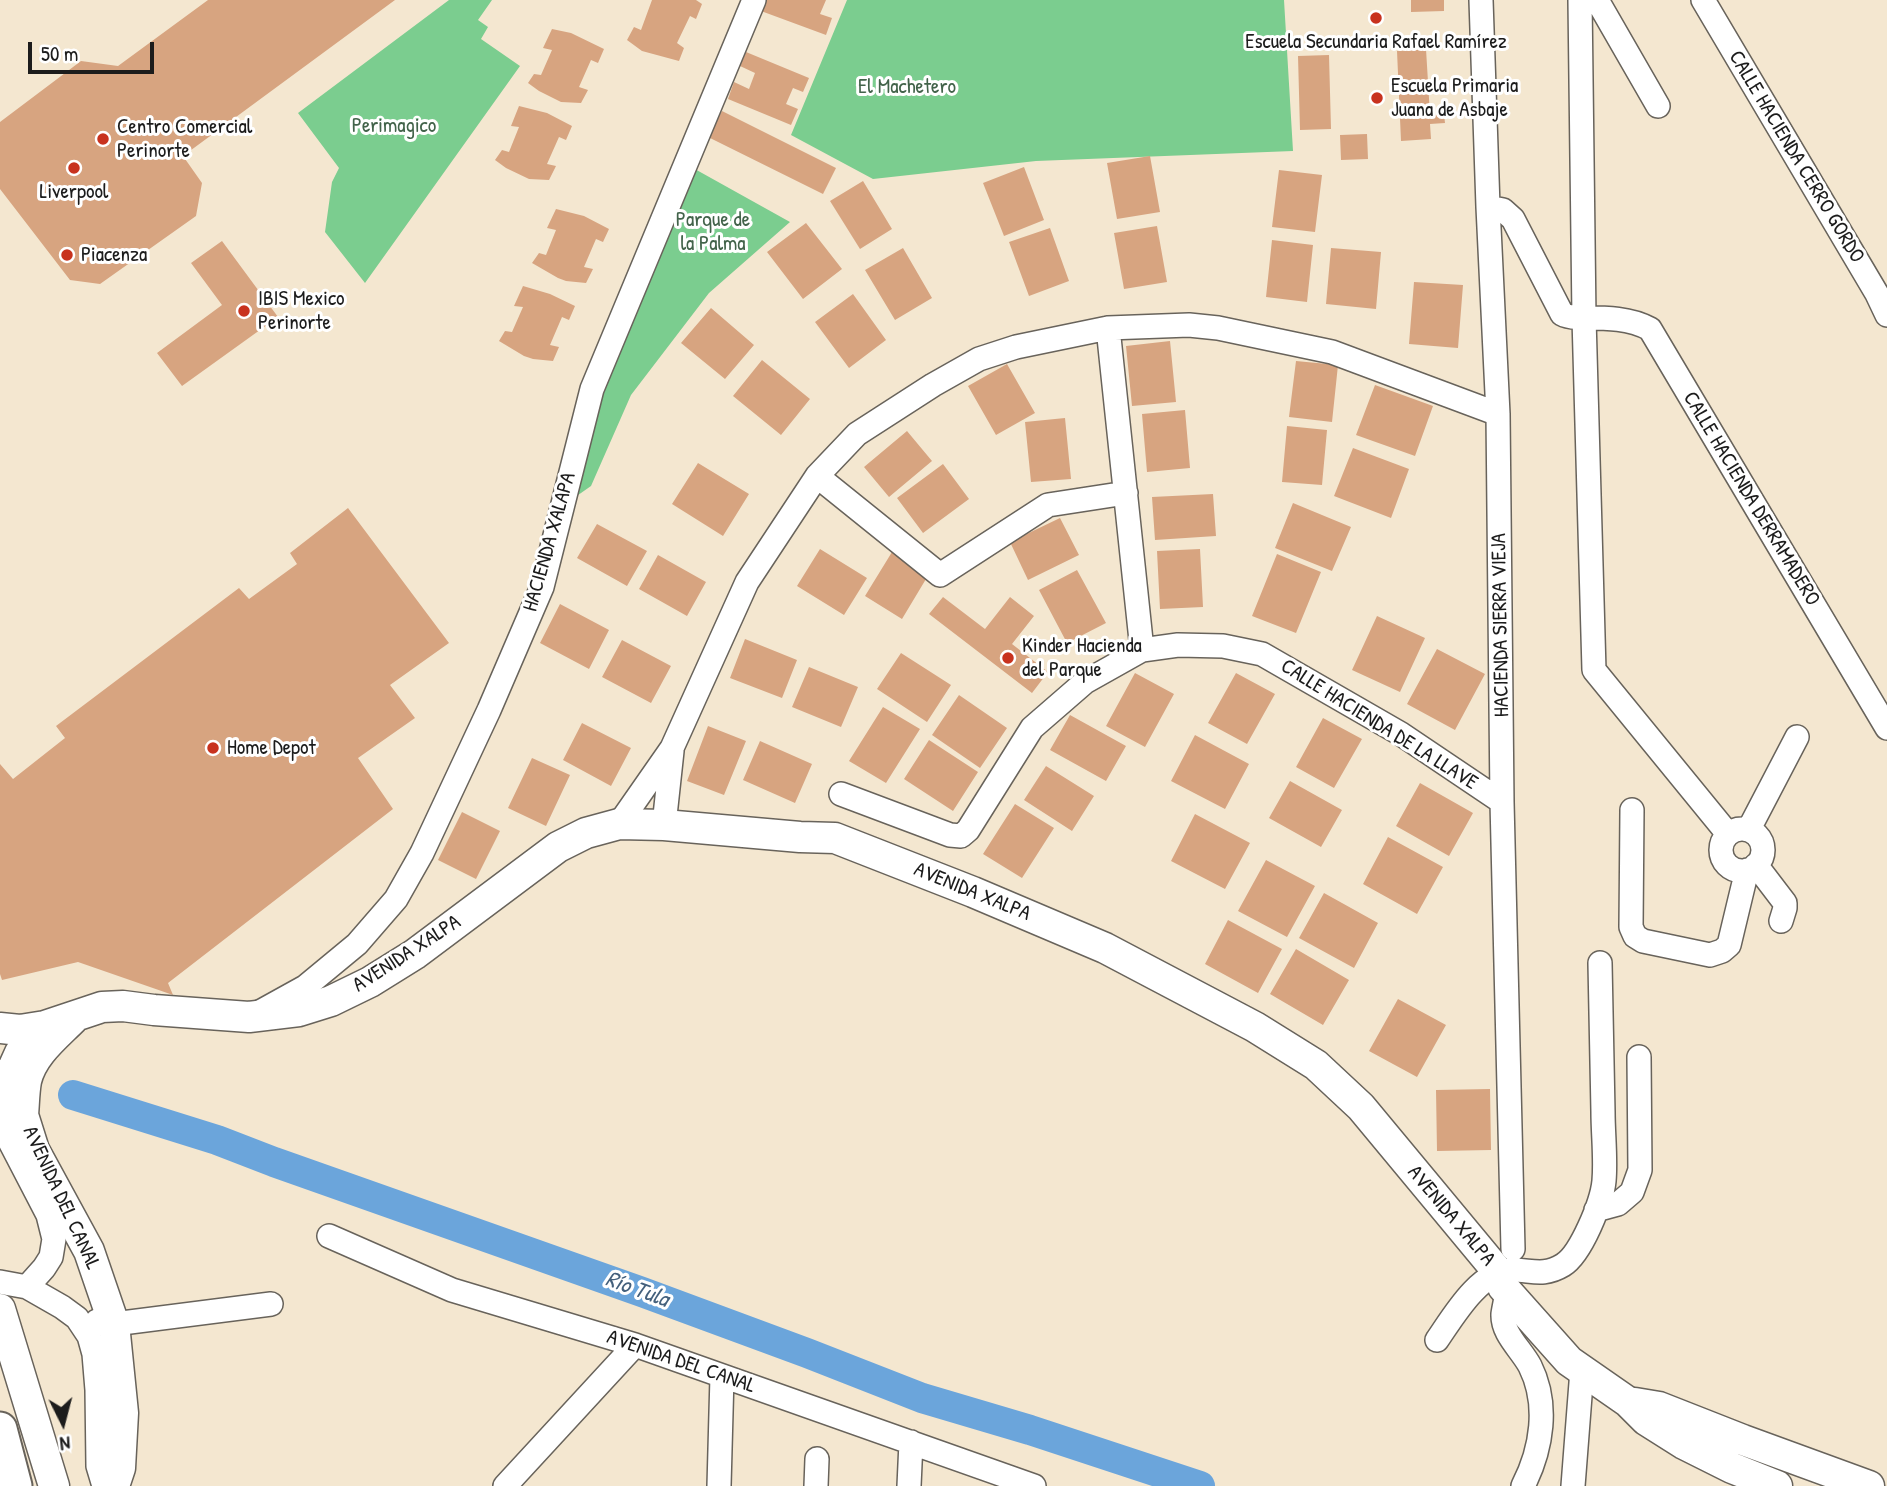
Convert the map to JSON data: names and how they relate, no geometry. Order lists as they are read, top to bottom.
{
  "streets": {
    "main road": ["AVENIDA XALPA", "AVENIDA DEL CANAL"],
    "street": [
      "CALLE HACIENDA CERRO GORDO",
      "CALLE HACIENDA DERRAMADERO",
      "HACIENDA XALAPA",
      "HACIENDA SIERRA VIEJA",
      "CALLE HACIENDA DE LA LLAVE"
    ]
  },
  "crossings": [
    ["HACIENDA XALAPA", "AVENIDA XALPA"],
    ["HACIENDA SIERRA VIEJA", "CALLE HACIENDA DE LA LLAVE"],
    ["HACIENDA SIERRA VIEJA", "AVENIDA XALPA"],
    ["AVENIDA XALPA", "AVENIDA DEL CANAL"]
  ],
  "water": ["Río Tula"],
  "parks": ["El Machetero", "Perimagico", "Parque de la Palma"],
  "places": [
    "Escuela Secundaria Rafael Ramírez",
    "Escuela Primaria Juana de Asbaje",
    "Centro Comercial Perinorte",
    "Liverpool",
    "Piacenza",
    "IBIS Mexico Perinorte",
    "Kinder Hacienda del Parque",
    "Home Depot"
  ],
  "scale_bar": "50 m",
  "north": "bottom"
}
